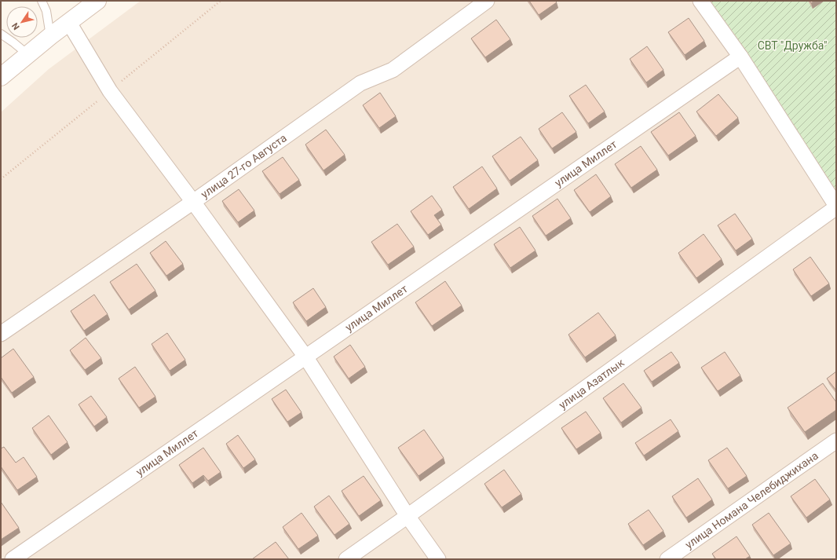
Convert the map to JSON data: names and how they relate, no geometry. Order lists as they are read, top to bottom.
{
  "streets": {
    "street": [
      "улица Миллет",
      "улица 27-го Августа",
      "улица Азатлык",
      "улица Номана Челебиджихана"
    ]
  },
  "parks": ["СВТ \"Дружба\""],
  "north": "bottom left"
}
